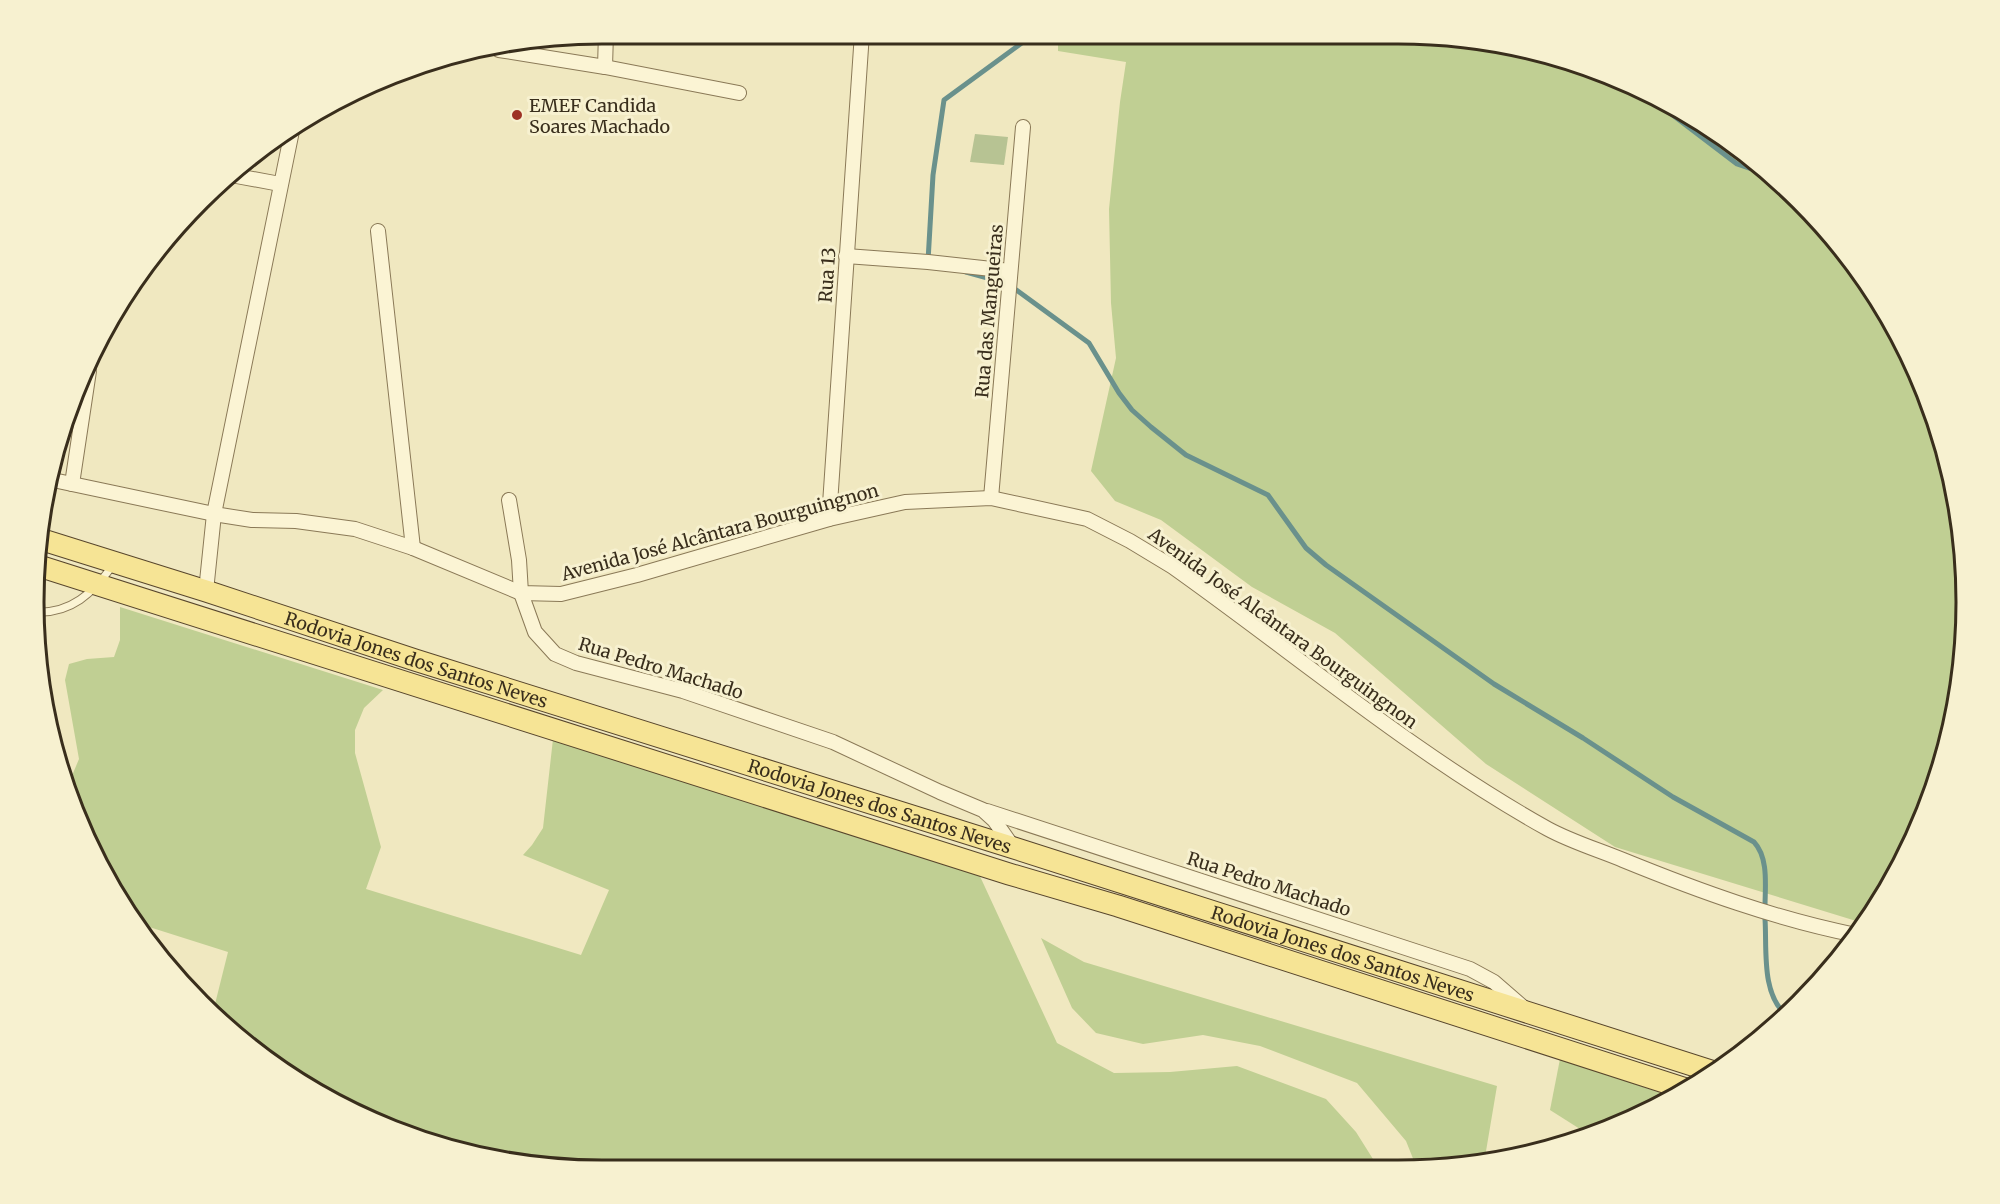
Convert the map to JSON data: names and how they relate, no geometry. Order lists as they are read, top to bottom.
{
  "streets": {
    "main road": ["Rodovia Jones dos Santos Neves"],
    "street": [
      "Rua 13",
      "Rua das Mangueiras",
      "Avenida José Alcântara Bourguingnon",
      "Rua Pedro Machado"
    ]
  },
  "crossings": [
    ["Rua 13", "Avenida José Alcântara Bourguingnon"],
    ["Rua das Mangueiras", "Avenida José Alcântara Bourguingnon"],
    ["Avenida José Alcântara Bourguingnon", "Rua Pedro Machado"],
    ["Rodovia Jones dos Santos Neves", "Rua Pedro Machado"]
  ],
  "places": ["EMEF Candida Soares Machado"]
}
